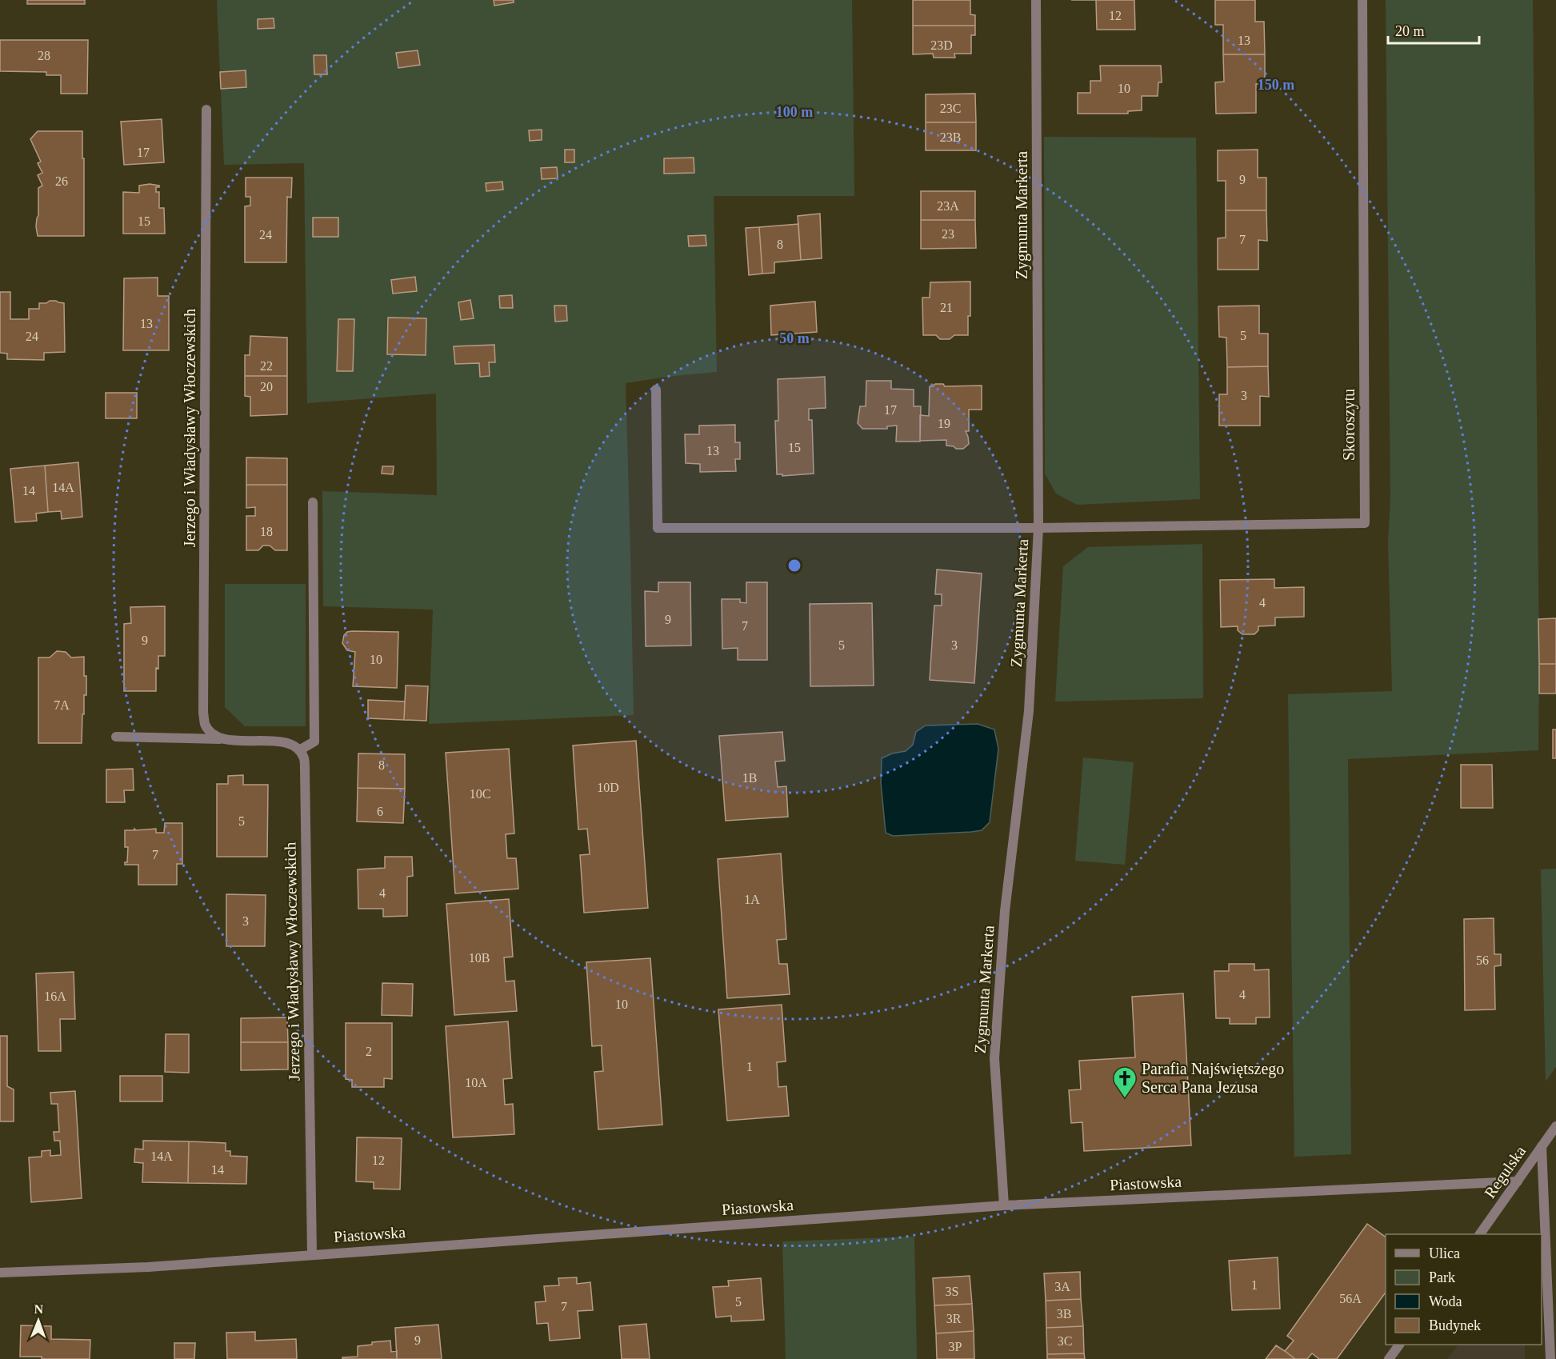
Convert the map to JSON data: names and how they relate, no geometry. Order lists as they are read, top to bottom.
{
  "streets": {
    "street": [
      "Zygmunta Markerta",
      "Skoroszytu",
      "Jerzego i Władysławy Włoczewskich",
      "Regulska",
      "Piastowska"
    ]
  },
  "crossings": [
    ["Zygmunta Markerta", "Skoroszytu"],
    ["Zygmunta Markerta", "Piastowska"],
    ["Jerzego i Władysławy Włoczewskich", "Piastowska"],
    ["Regulska", "Piastowska"]
  ],
  "places": {
    "church": ["Parafia Najświętszego Serca Pana Jezusa"]
  },
  "house_numbers": [
    "12",
    "13",
    "23D",
    "28",
    "10",
    "23C",
    "23B",
    "17",
    "9",
    "26",
    "23A",
    "15",
    "23",
    "24",
    "7",
    "8",
    "21",
    "13",
    "5",
    "24",
    "22",
    "20",
    "3",
    "17",
    "19",
    "15",
    "13",
    "14A",
    "14",
    "18",
    "4",
    "9",
    "7",
    "9",
    "5",
    "3",
    "10",
    "7A",
    "8",
    "1B",
    "10D",
    "10C",
    "6",
    "5",
    "7",
    "4",
    "1A",
    "3",
    "10B",
    "56",
    "4",
    "16A",
    "10",
    "2",
    "1",
    "10A",
    "14A",
    "12",
    "14",
    "1",
    "3A",
    "3S",
    "56A",
    "5",
    "7",
    "3B",
    "3R",
    "9",
    "3C",
    "3P"
  ],
  "legend": [
    "Ulica",
    "Park",
    "Woda",
    "Budynek"
  ],
  "scale_bar": "20 m",
  "north": "top",
  "rings": ["150 m", "100 m", "50 m"]
}
